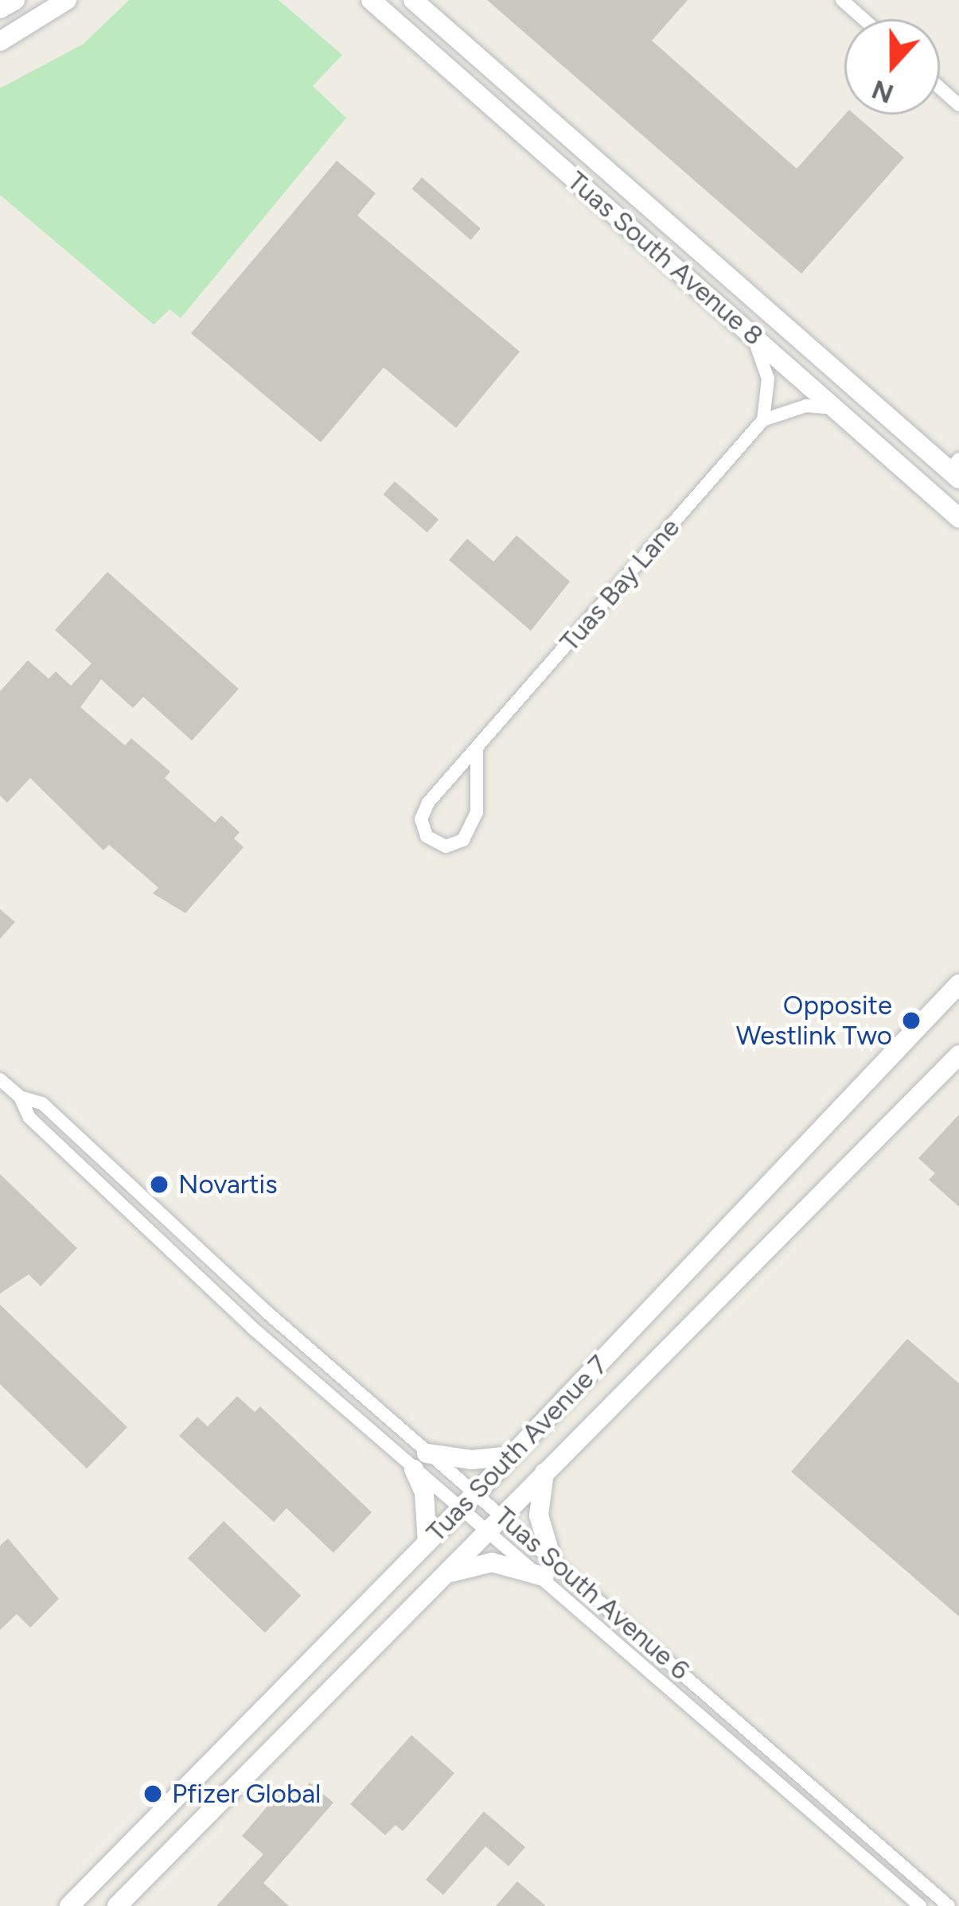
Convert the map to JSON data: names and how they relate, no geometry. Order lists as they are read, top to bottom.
{
  "streets": {
    "street": [
      "Tuas South Avenue 8",
      "Tuas Bay Lane",
      "Tuas South Avenue 7",
      "Tuas South Avenue 6"
    ]
  },
  "crossings": [
    ["Tuas South Avenue 7", "Tuas South Avenue 6"]
  ],
  "places": ["Opposite Westlink Two", "Novartis", "Pfizer Global"],
  "north": "bottom"
}
